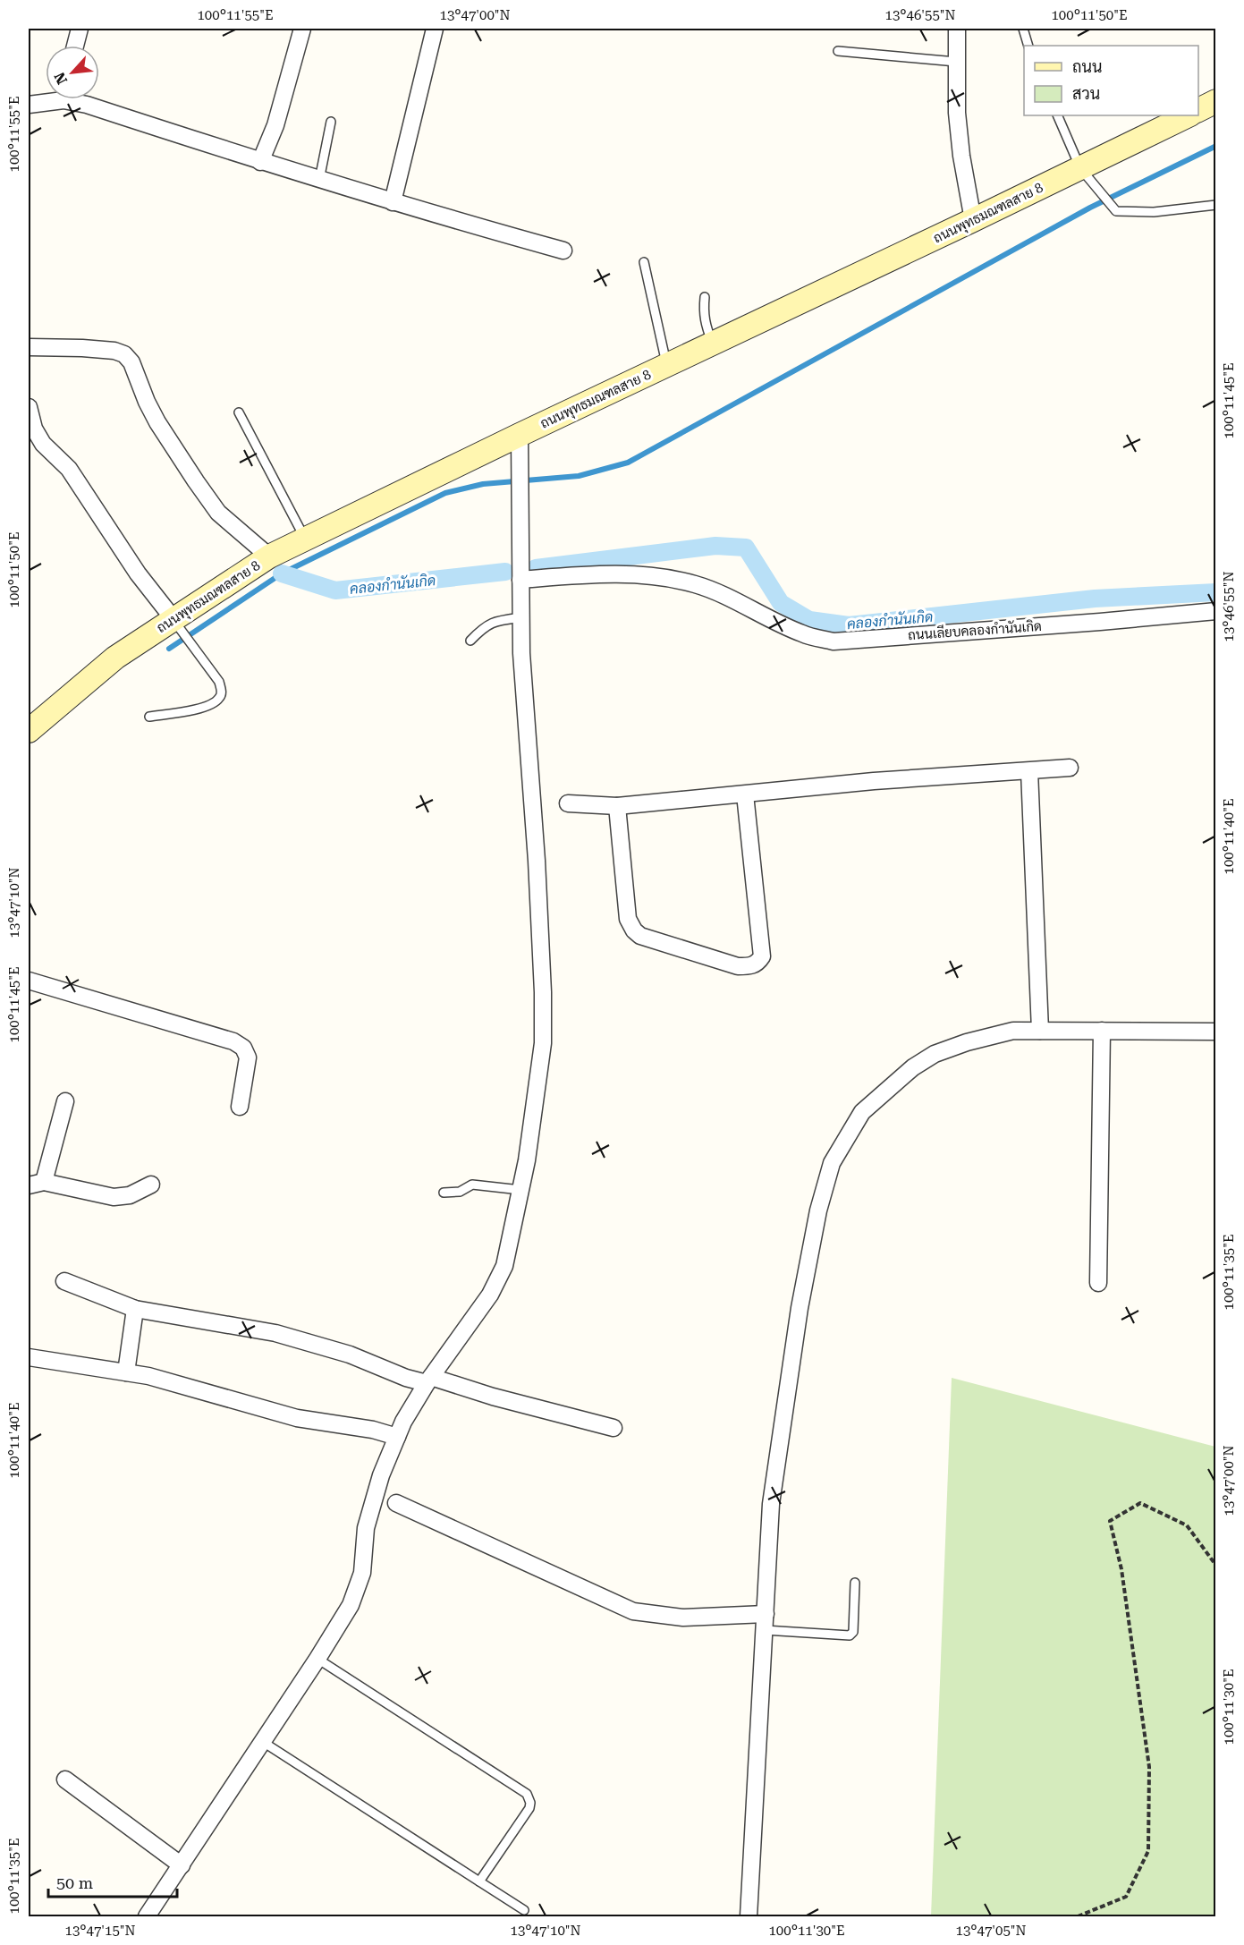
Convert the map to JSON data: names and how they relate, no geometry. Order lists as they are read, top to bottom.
{
  "streets": {
    "street": ["ถนนพุทธมณฑลสาย 8", "ถนนเลียบคลองกำนันเกิด"]
  },
  "water": ["คลองกำนันเกิด"],
  "legend": ["ถนน", "สวน"],
  "scale_bar": "50 m",
  "north": "bottom left",
  "coordinates": [
    "100°11'55\"E",
    "13°47'00\"N",
    "13°46'55\"N",
    "100°11'50\"E",
    "100°11'45\"E",
    "100°11'40\"E",
    "13°47'10\"N",
    "100°11'35\"E",
    "100°11'30\"E",
    "13°47'15\"N",
    "13°47'05\"N"
  ]
}
